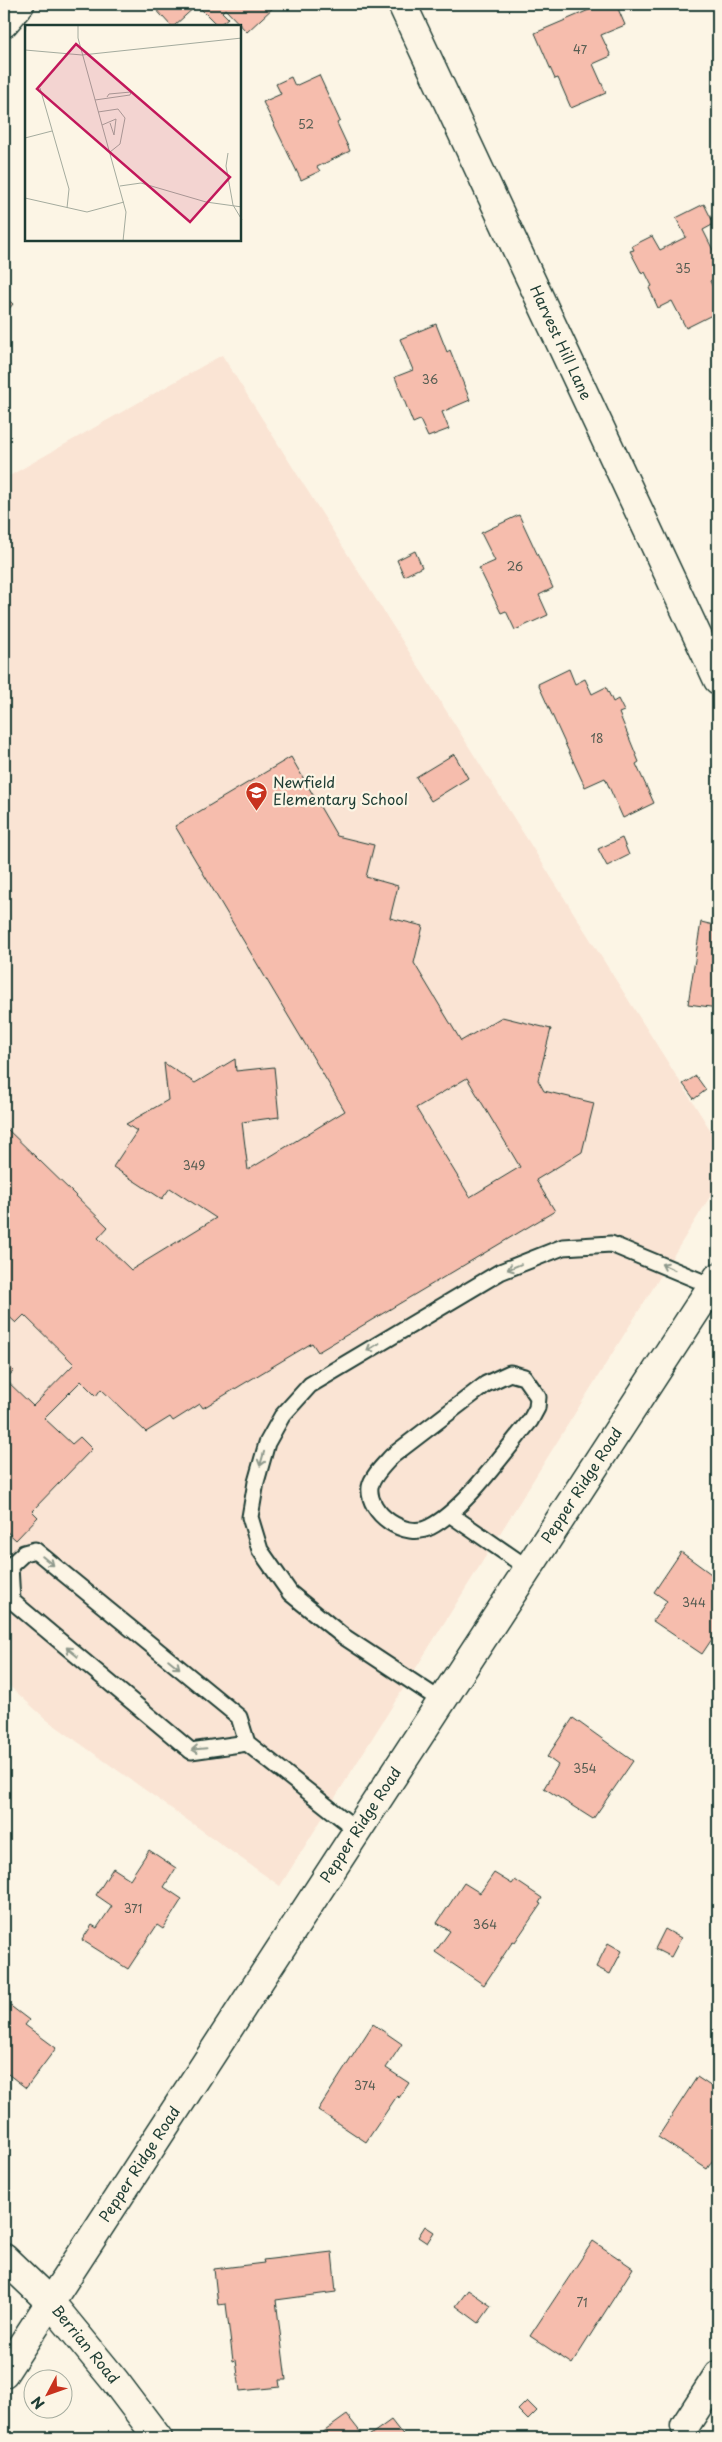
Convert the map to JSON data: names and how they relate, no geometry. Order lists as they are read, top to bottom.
{
  "streets": {
    "street": ["Harvest Hill Lane", "Pepper Ridge Road", "Berrian Road"]
  },
  "crossings": [
    ["Pepper Ridge Road", "Berrian Road"]
  ],
  "places": {
    "school or university": ["Newfield Elementary School"]
  },
  "house_numbers": [
    "47",
    "52",
    "35",
    "36",
    "26",
    "18",
    "349",
    "344",
    "354",
    "371",
    "364",
    "374",
    "71"
  ],
  "north": "bottom left"
}
